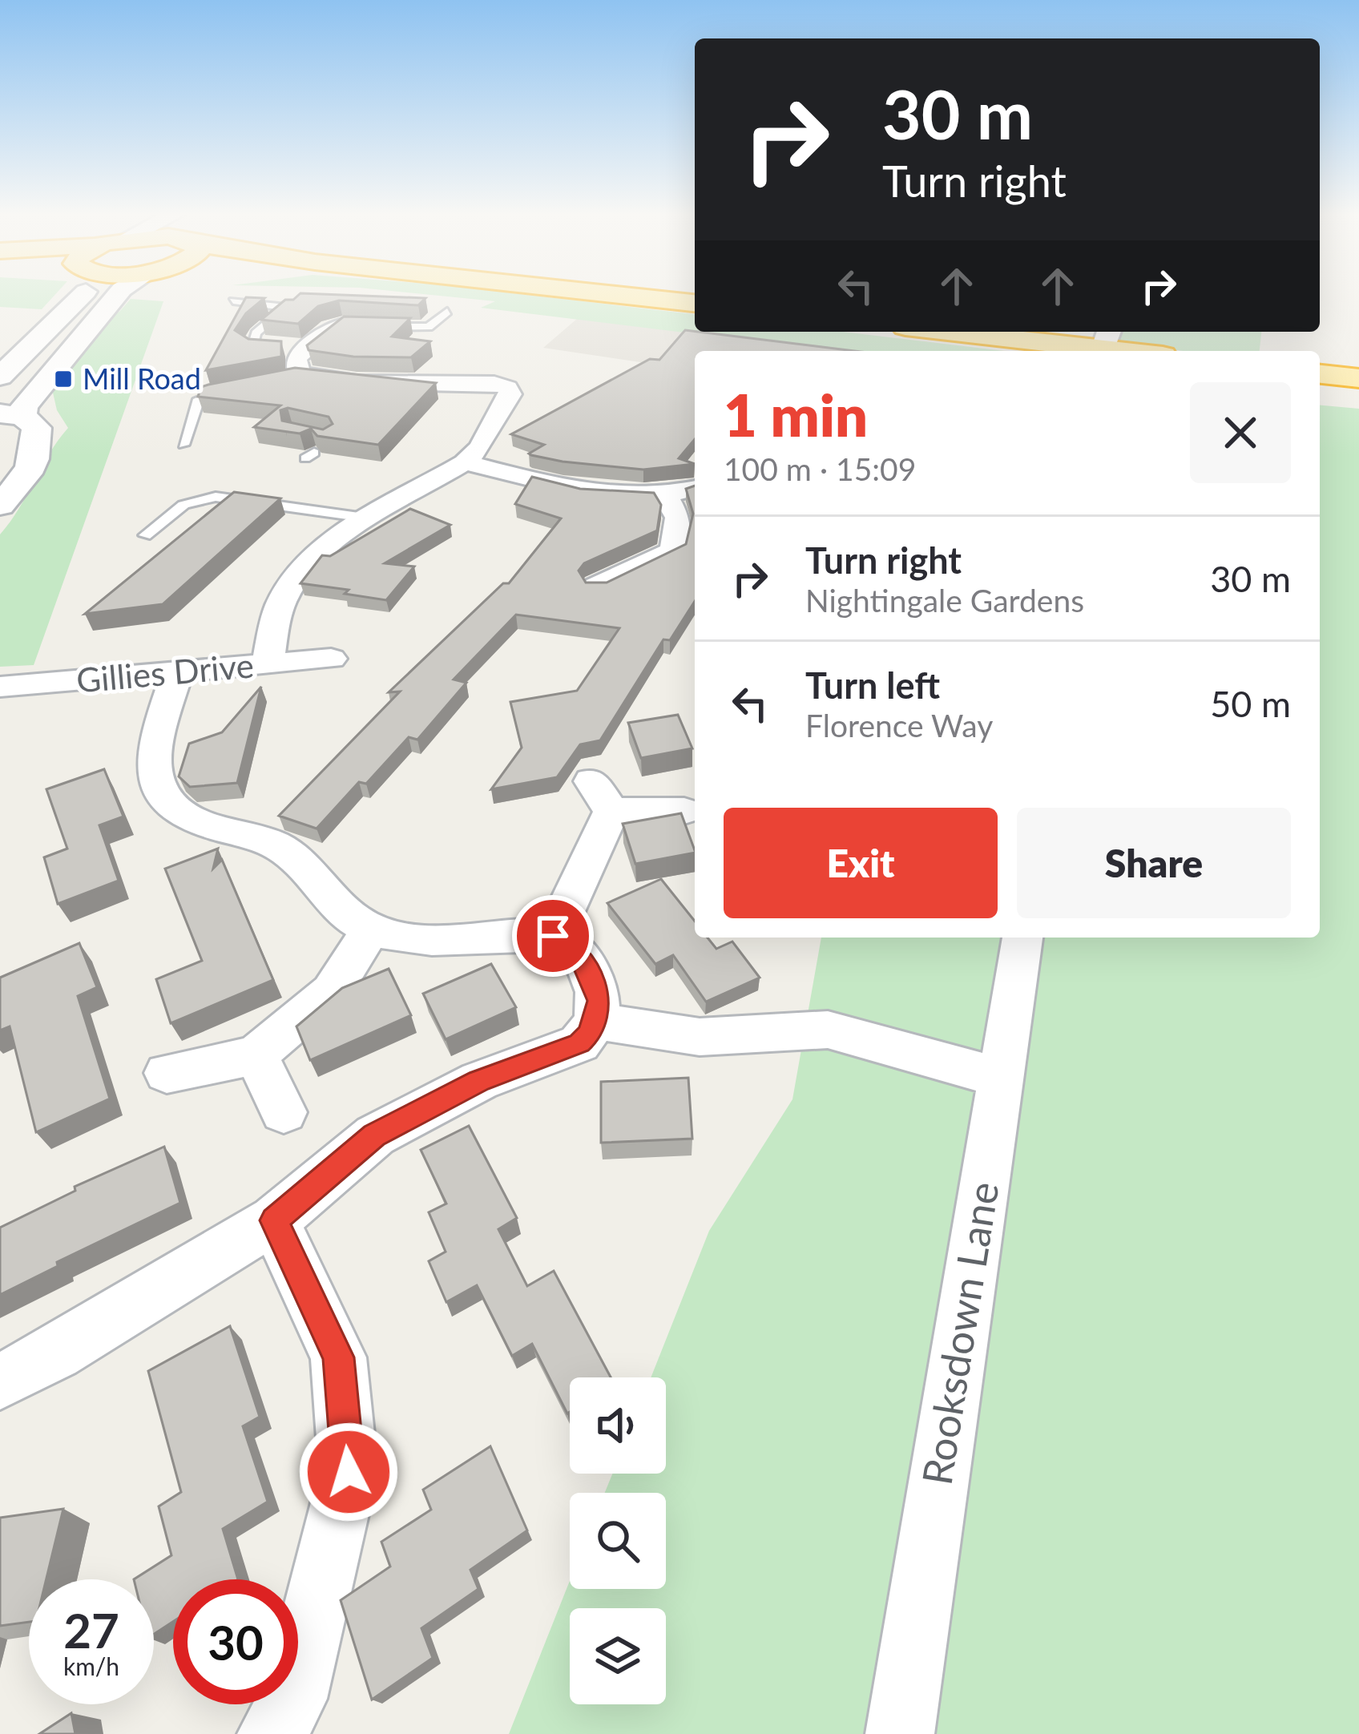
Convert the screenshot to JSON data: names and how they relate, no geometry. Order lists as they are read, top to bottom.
{
  "streets": {
    "street": ["Gillies Drive", "Rooksdown Lane"]
  },
  "places": {
    "transit": ["Mill Road"]
  },
  "page": {
    "turn": ["30 m", "Turn right"],
    "heading": ["1 min", "100 m · 15:09"],
    "list": [
      {
        "name": "Turn right",
        "note": "Nightingale Gardens",
        "value": "30 m"
      },
      {
        "name": "Turn left",
        "note": "Florence Way",
        "value": "50 m"
      }
    ],
    "buttons": ["Exit", "Share"],
    "speed": "27 km/h",
    "limit": "30"
  }
}
